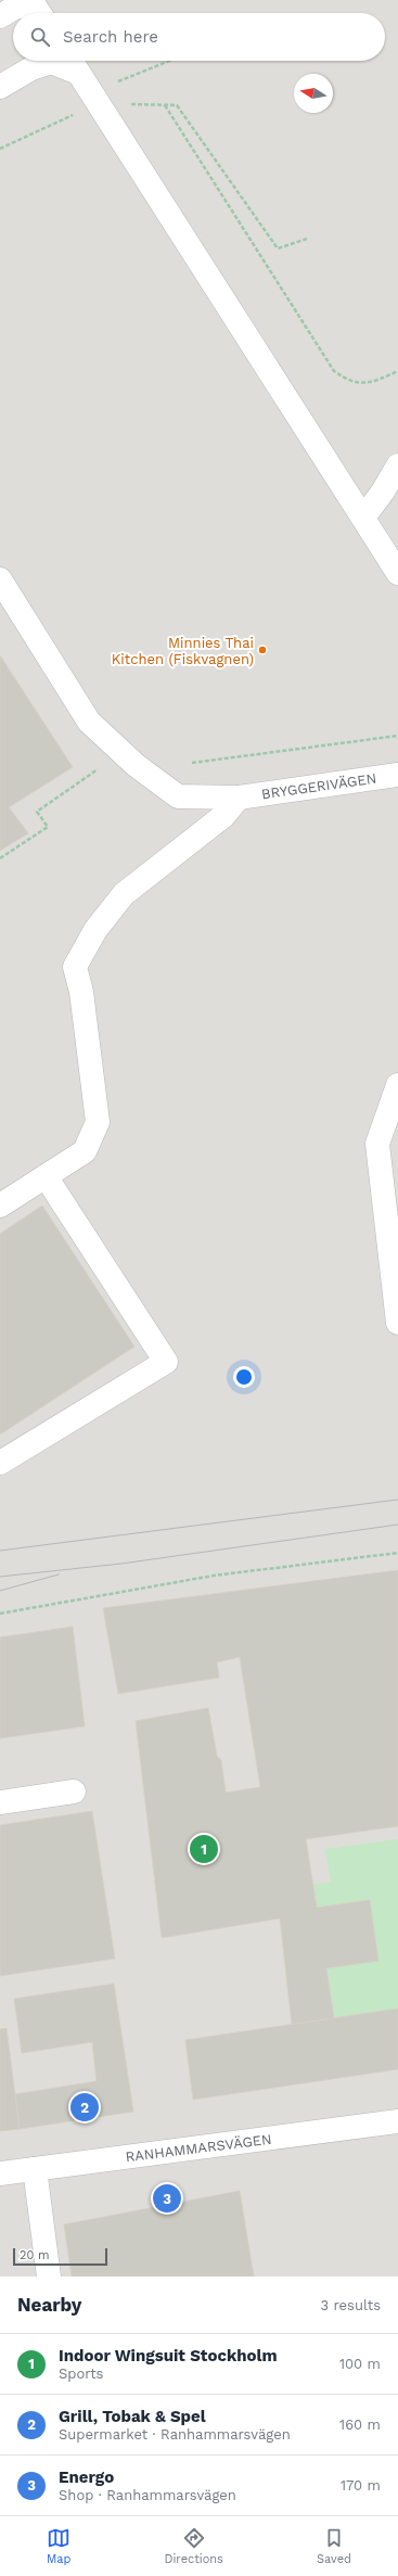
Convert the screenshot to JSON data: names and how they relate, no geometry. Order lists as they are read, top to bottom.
{
  "streets": {
    "street": ["BRYGGERIVÄGEN", "RANHAMMARSVÄGEN"]
  },
  "places": ["Minnies Thai Kitchen (Fiskvagnen)"],
  "scale_bar": "20 m",
  "north": "left",
  "page": {
    "search": "Search here",
    "pins": ["1", "2", "3"],
    "scale": "20 m",
    "heading": ["Nearby", "3 results"],
    "list": [
      {
        "mark": "1",
        "name": "Indoor Wingsuit Stockholm",
        "note": "Sports",
        "value": "100 m"
      },
      {
        "mark": "2",
        "name": "Grill, Tobak & Spel",
        "note": "Supermarket · Ranhammarsvägen",
        "value": "160 m"
      },
      {
        "mark": "3",
        "name": "Energo",
        "note": "Shop · Ranhammarsvägen",
        "value": "170 m"
      }
    ],
    "nav": ["Map", "Directions", "Saved"]
  }
}
